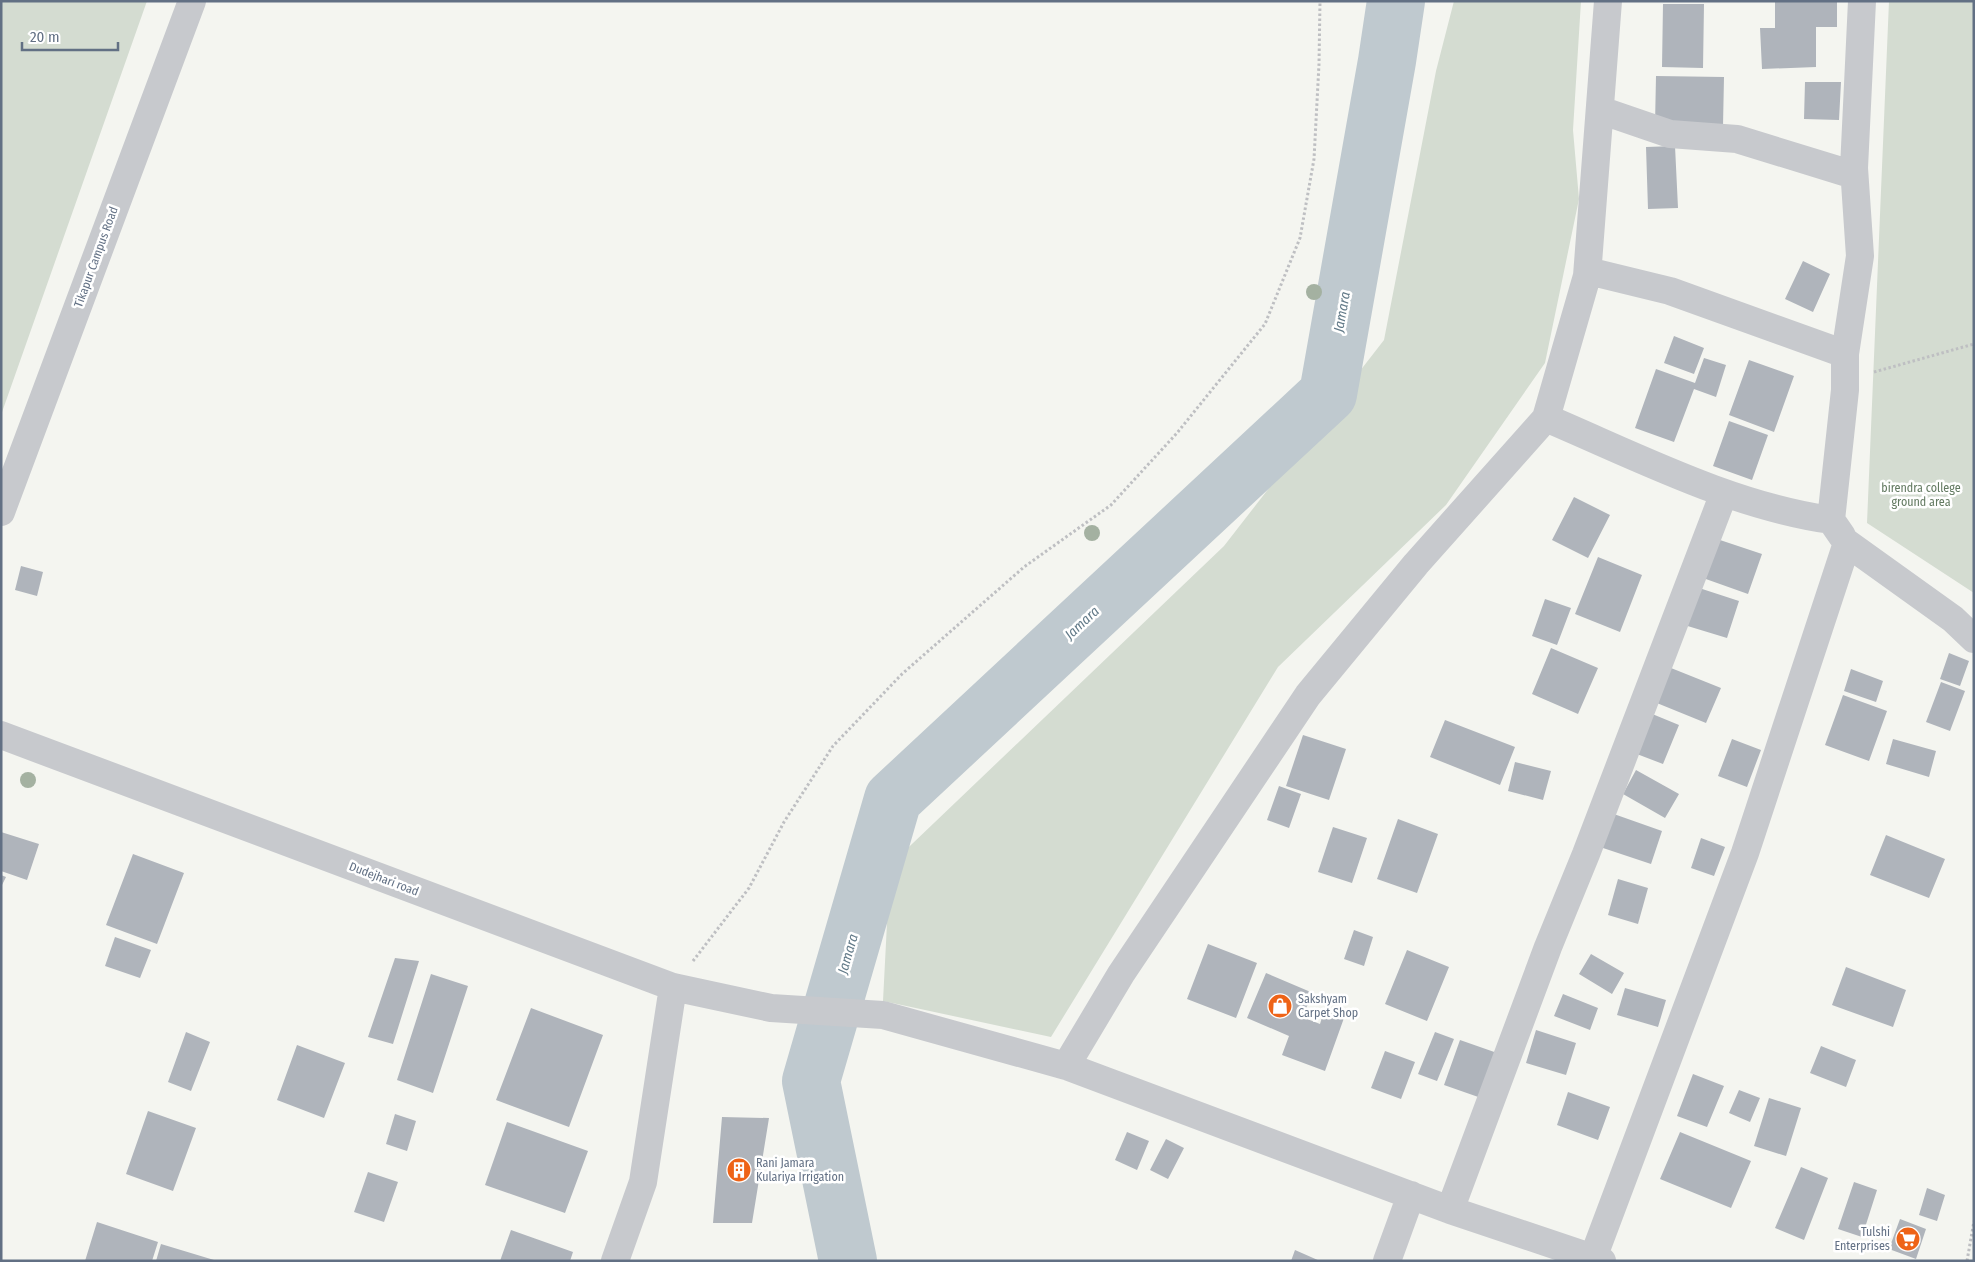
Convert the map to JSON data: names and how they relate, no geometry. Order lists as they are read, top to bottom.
{
  "streets": {
    "street": ["Tikapur Campus Road", "Dudejhari road"]
  },
  "water": ["Jamara"],
  "parks": ["birendra college ground area"],
  "places": {
    "shop": ["Sakshyam Carpet Shop"],
    "building": ["Rani Jamara Kulariya Irrigation"],
    "supermarket": ["Tulshi Enterprises"]
  },
  "scale_bar": "20 m"
}
